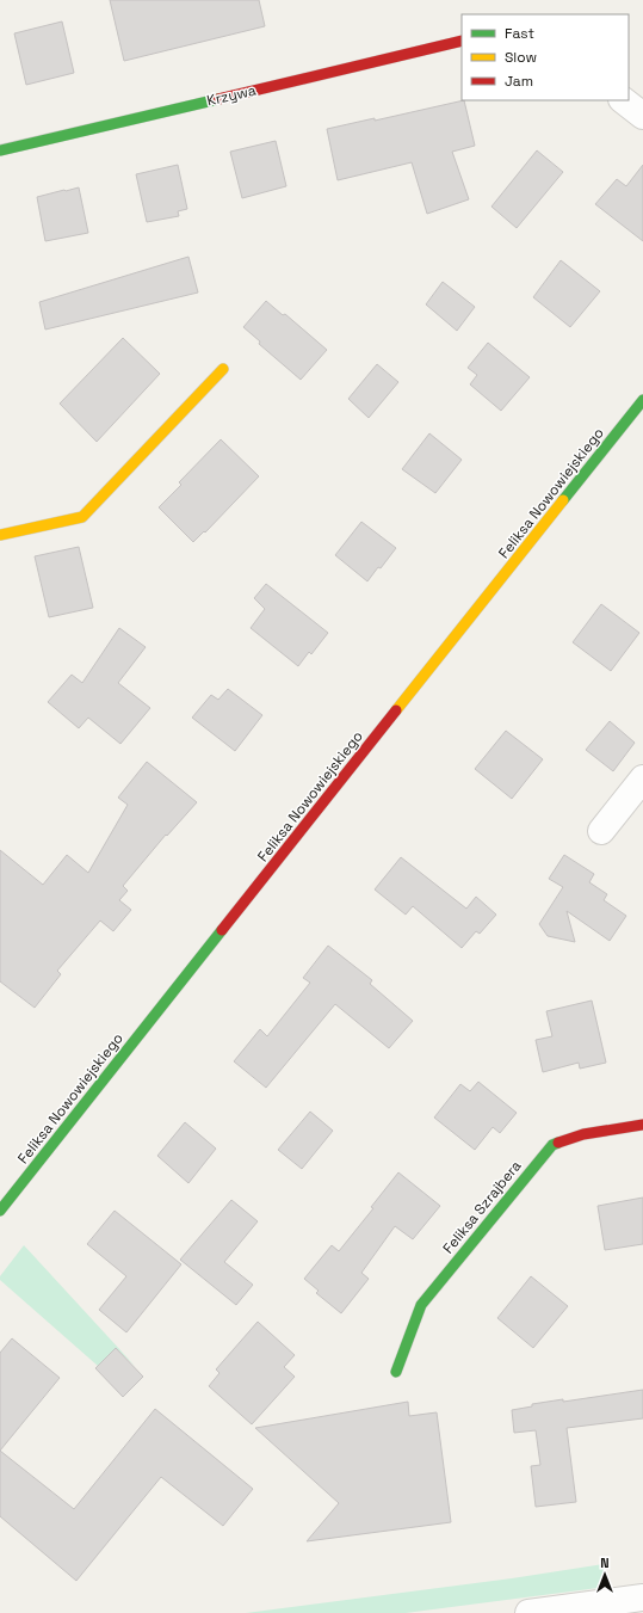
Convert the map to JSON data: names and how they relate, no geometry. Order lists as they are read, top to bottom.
{
  "streets": {
    "street": ["Krzywa", "Feliksa Nowowiejskiego", "Feliksa Szrajbera"]
  },
  "legend": ["Fast", "Slow", "Jam"],
  "north": "top"
}
